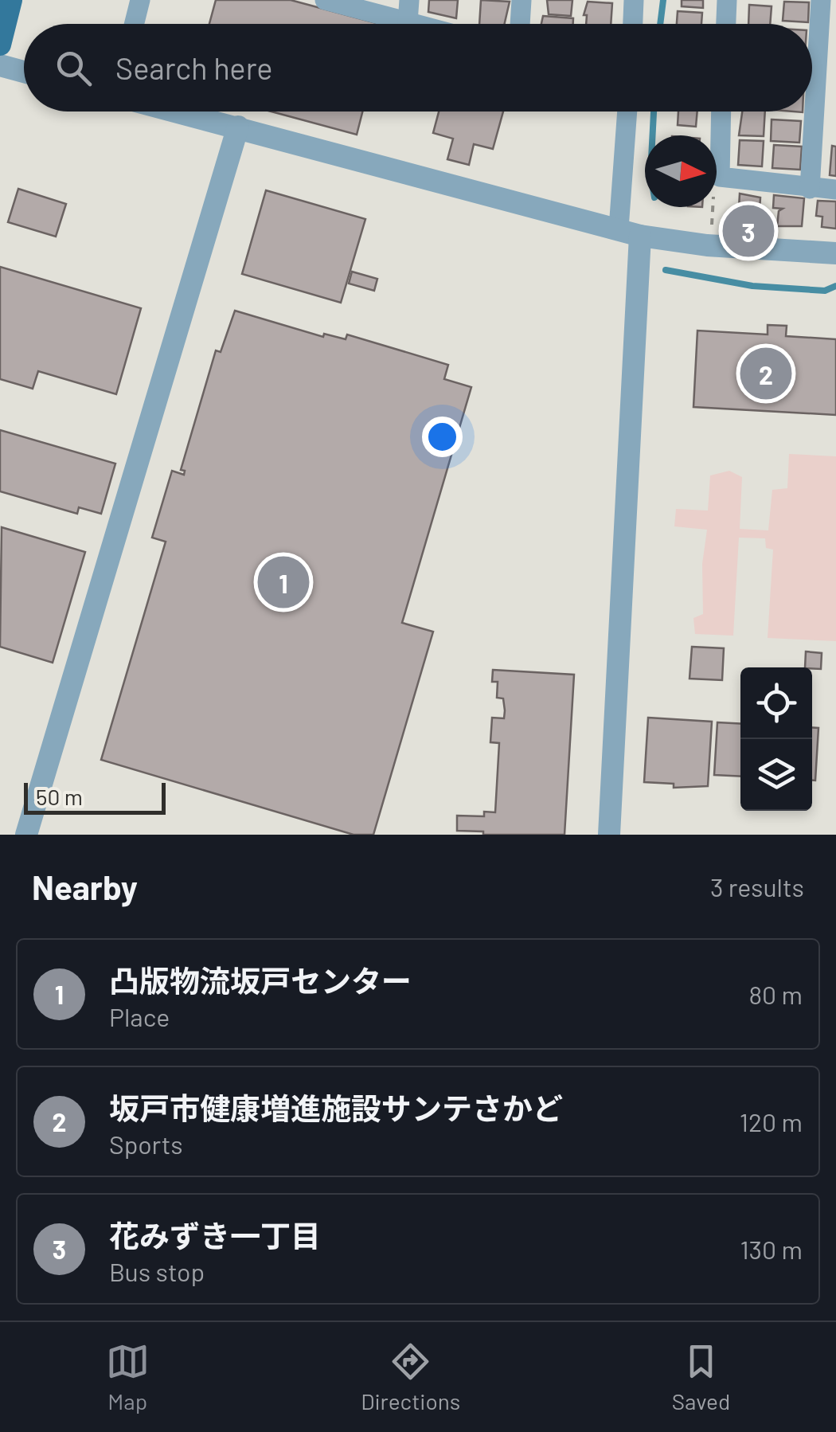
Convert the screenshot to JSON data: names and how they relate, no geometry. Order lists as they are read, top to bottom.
{
  "scale_bar": "50 m",
  "north": "right",
  "page": {
    "search": "Search here",
    "pins": ["3", "2", "1"],
    "scale": "50 m",
    "heading": ["Nearby", "3 results"],
    "list": [
      {
        "mark": "1",
        "name": "凸版物流坂戸センター",
        "note": "Place",
        "value": "80 m"
      },
      {
        "mark": "2",
        "name": "坂戸市健康増進施設サンテさかど",
        "note": "Sports",
        "value": "120 m"
      },
      {
        "mark": "3",
        "name": "花みずき一丁目",
        "note": "Bus stop",
        "value": "130 m"
      }
    ],
    "nav": ["Map", "Directions", "Saved"]
  }
}
